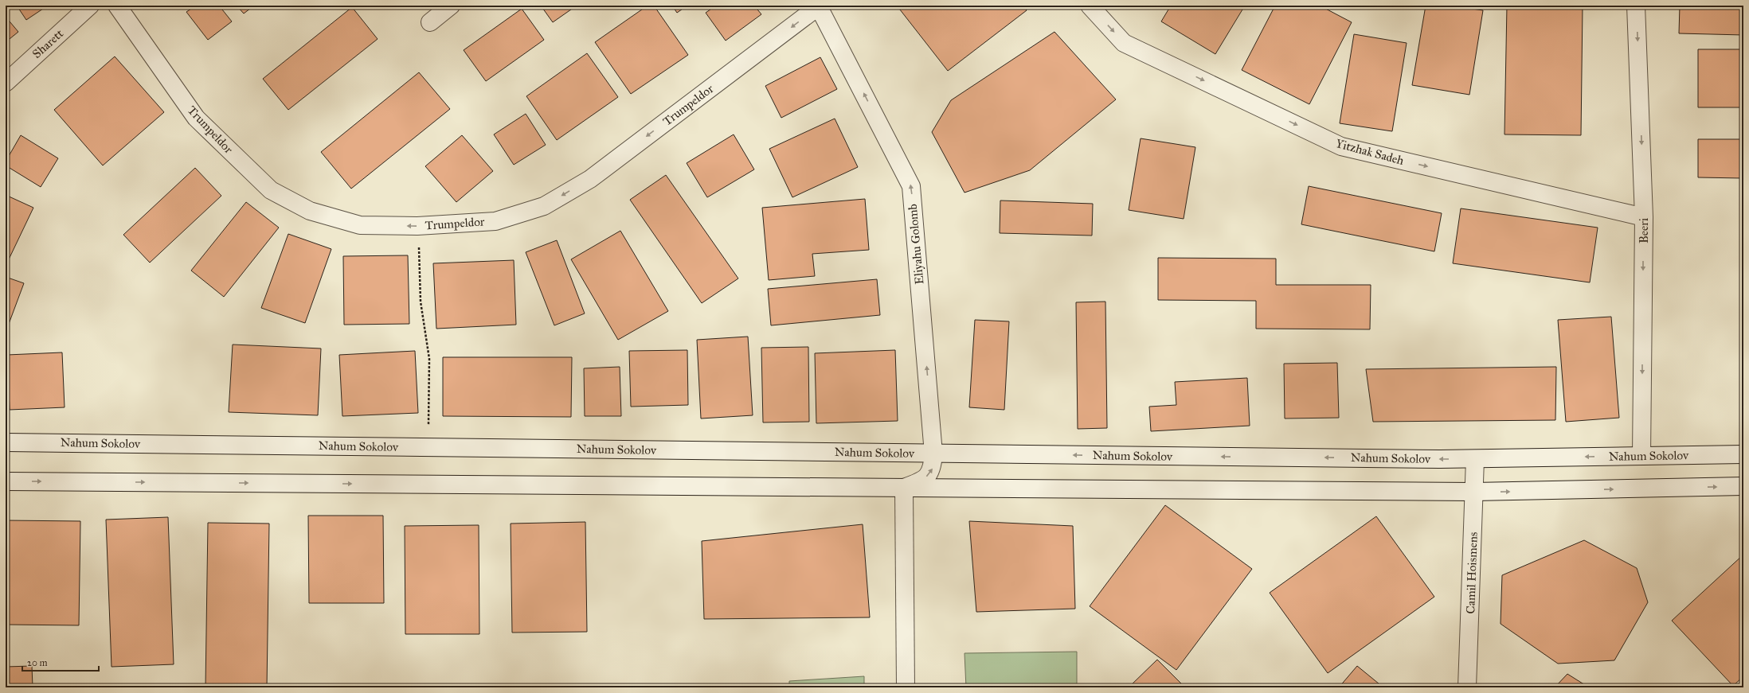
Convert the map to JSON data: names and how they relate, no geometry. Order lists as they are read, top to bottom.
{
  "streets": {
    "main road": [
      "Sharett",
      "Trumpeldor",
      "Yitzhak Sadeh",
      "Beeri",
      "Eliyahu Golomb",
      "Nahum Sokolov",
      "Camil Hoismens"
    ]
  },
  "crossings": [
    ["Trumpeldor", "Eliyahu Golomb"],
    ["Yitzhak Sadeh", "Beeri"],
    ["Beeri", "Nahum Sokolov"],
    ["Eliyahu Golomb", "Nahum Sokolov"],
    ["Nahum Sokolov", "Camil Hoismens"]
  ],
  "one_way": [
    "Trumpeldor",
    "Yitzhak Sadeh",
    "Beeri",
    "Eliyahu Golomb"
  ],
  "scale_bar": "20 m"
}
